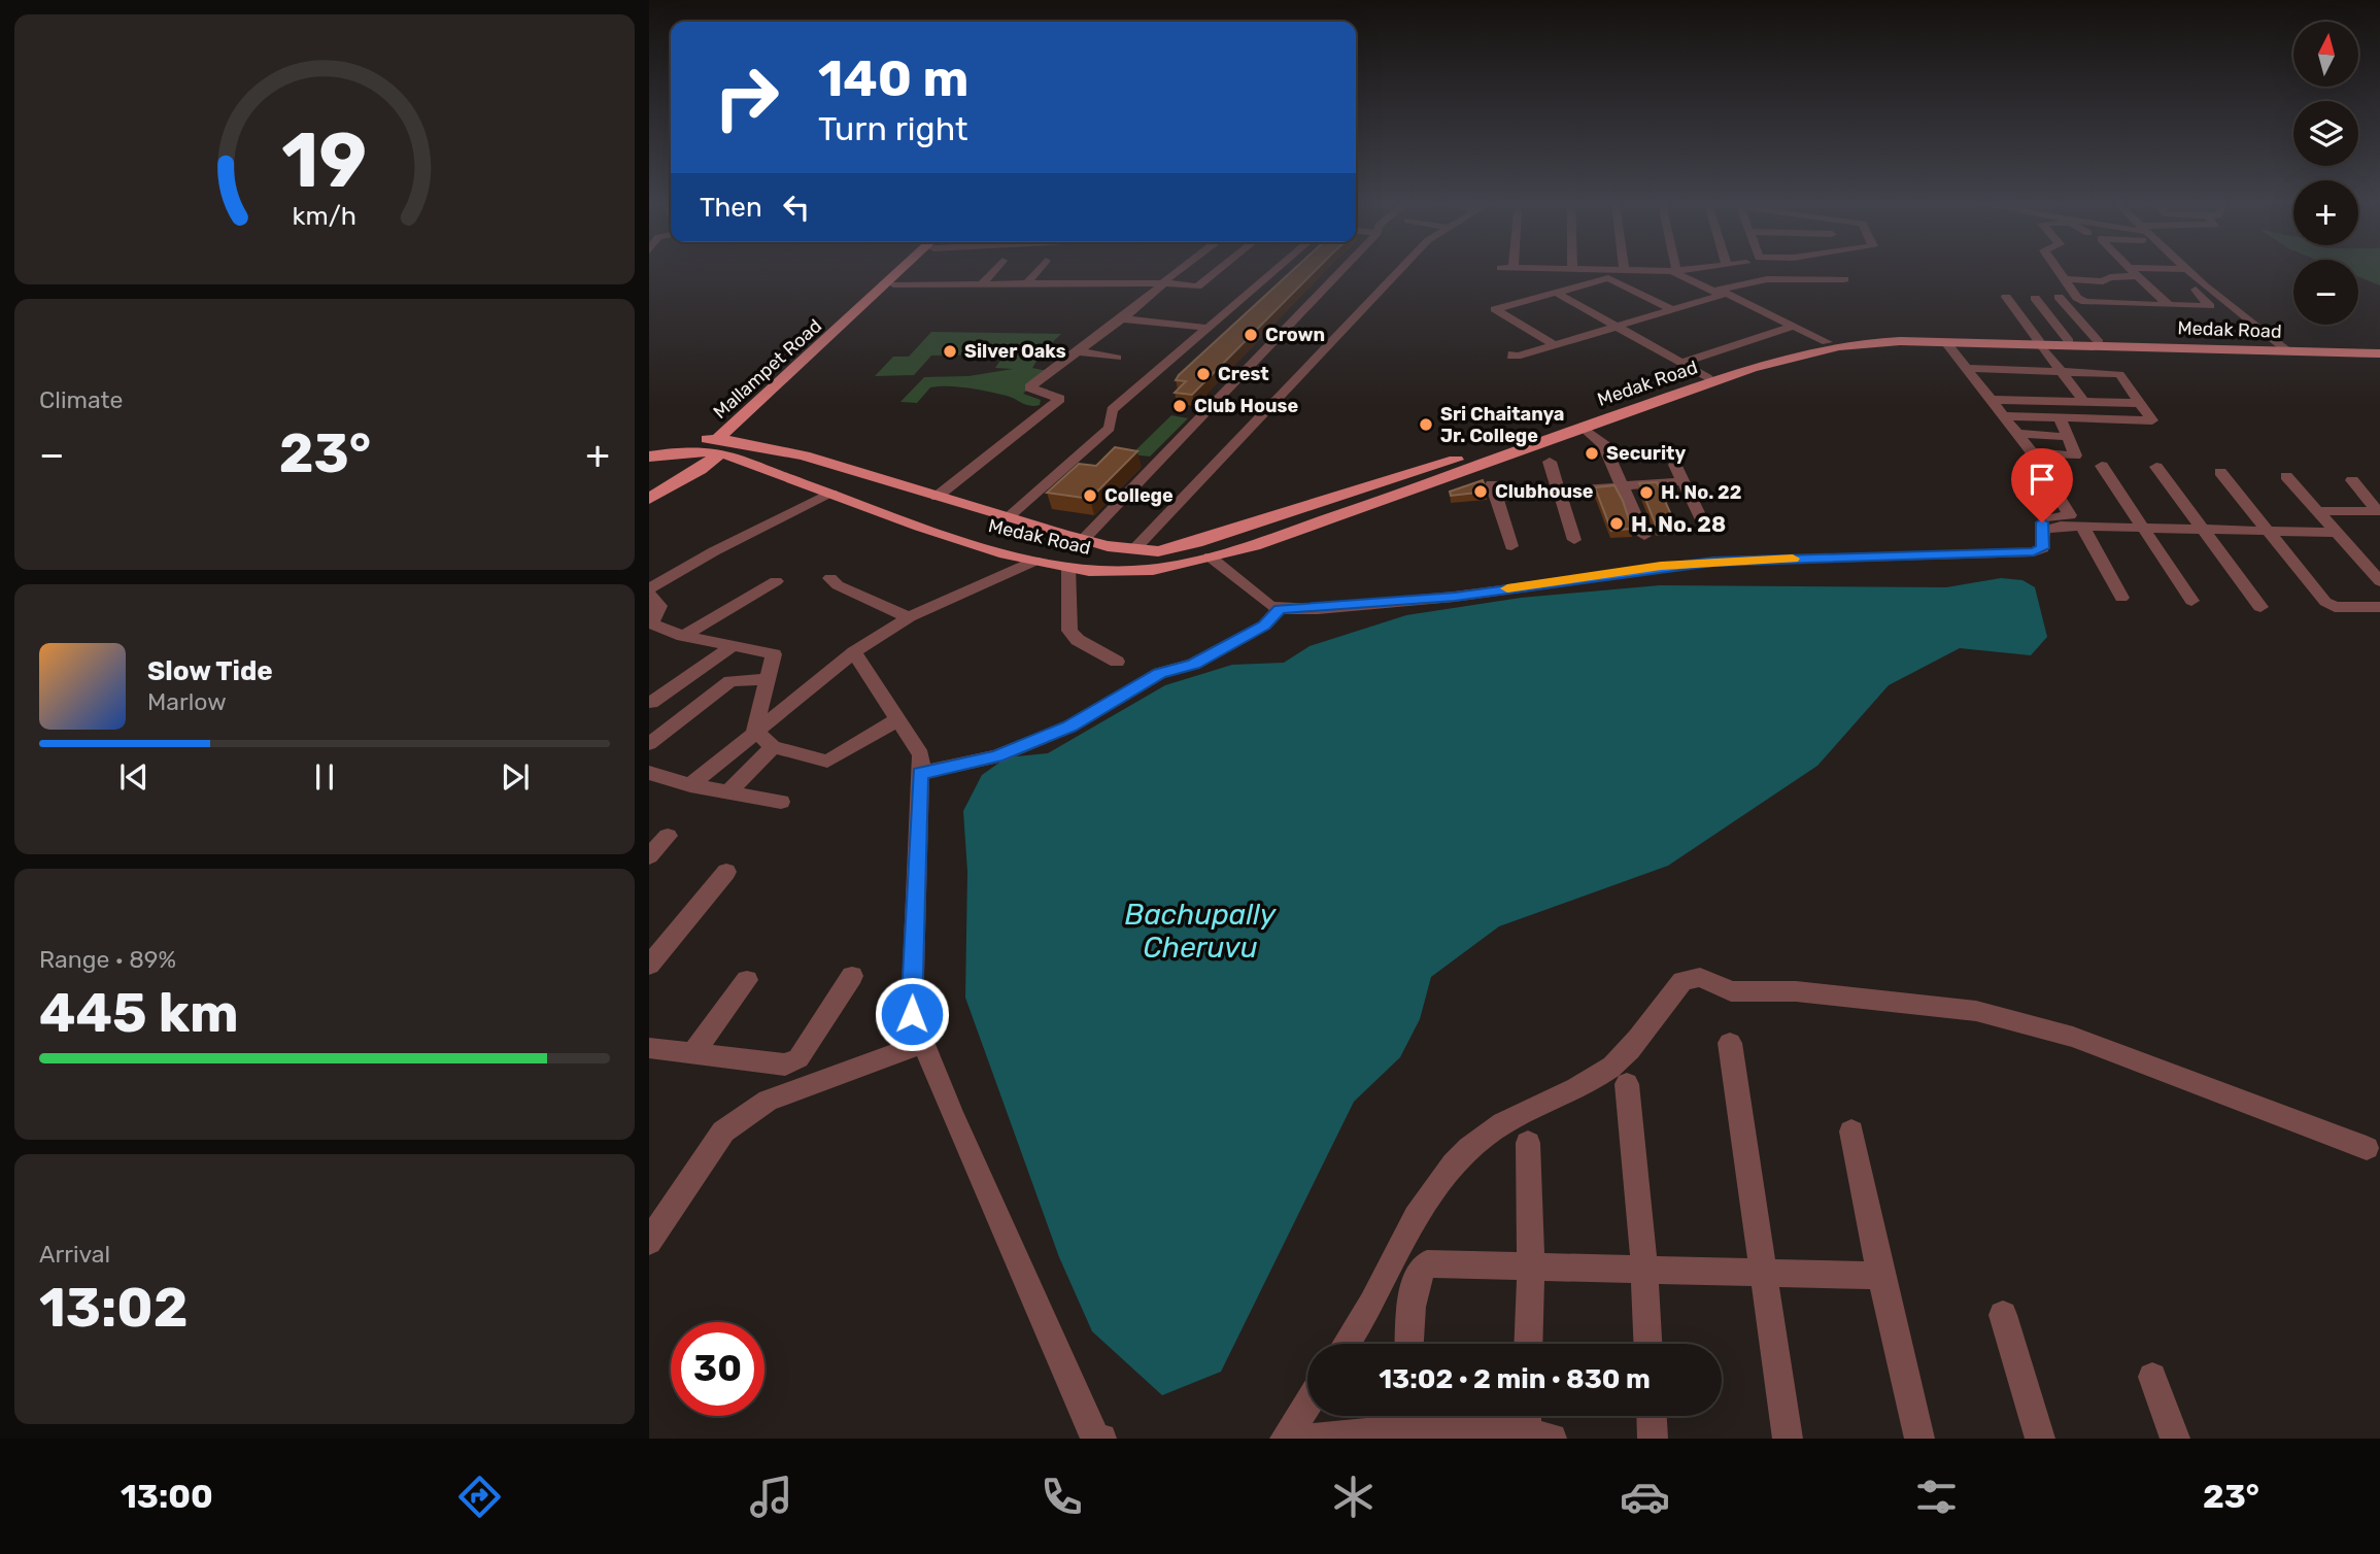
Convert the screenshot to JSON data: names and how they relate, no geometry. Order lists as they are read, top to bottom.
{
  "streets": {
    "main road": ["Medak Road", "Mallampet Road"]
  },
  "crossings": [
    ["Medak Road", "Mallampet Road"]
  ],
  "water": ["Bachupally Cheruvu"],
  "places": [
    "Crown",
    "Silver Oaks",
    "Crest",
    "Club House",
    "Sri Chaitanya Jr. College",
    "Security",
    "Clubhouse",
    "H. No. 22",
    "College",
    "H. No. 28"
  ],
  "north": "top",
  "page": {
    "map_buttons": ["+", "−"],
    "turn": ["140 m", "Turn right"],
    "then": "Then",
    "tile": [
      "Climate",
      ["Range · 89%", "445 km"],
      ["Arrival", "13:02"]
    ],
    "heat": ["−", "23°", "+"],
    "song": ["Slow Tide", "Marlow"],
    "limit": "30",
    "trip": "13:02 · 2 min · 830 m",
    "tabs": ["13:00", "23°"],
    "gauge": ["19", "km/h"]
  }
}
